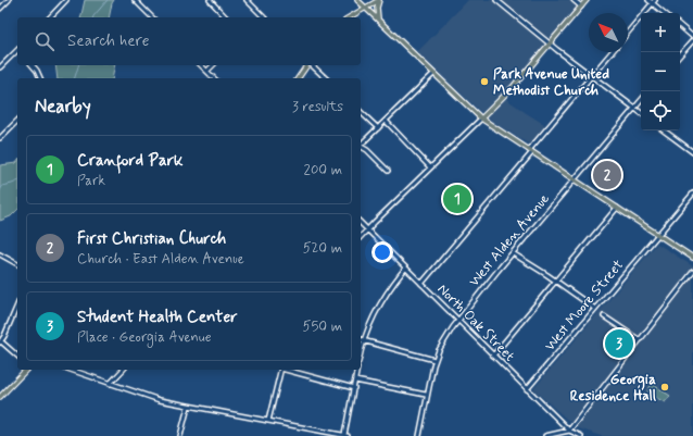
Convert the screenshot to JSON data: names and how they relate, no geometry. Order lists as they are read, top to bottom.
{
  "streets": {
    "street": ["West Alden Avenue", "West Moore Street", "North Oak Street"]
  },
  "crossings": [
    ["West Alden Avenue", "North Oak Street"],
    ["West Moore Street", "North Oak Street"]
  ],
  "places": ["Park Avenue United Methodist Church", "Georgia Residence Hall"],
  "north": "top left",
  "page": {
    "map_buttons": ["+", "−"],
    "search": "Search here",
    "heading": ["Nearby", "3 results"],
    "list": [
      {
        "mark": "1",
        "name": "Cranford Park",
        "note": "Park",
        "value": "200 m"
      },
      {
        "mark": "2",
        "name": "First Christian Church",
        "note": "Church · East Alden Avenue",
        "value": "520 m"
      },
      {
        "mark": "3",
        "name": "Student Health Center",
        "note": "Place · Georgia Avenue",
        "value": "550 m"
      }
    ],
    "pins": ["2", "1", "3"]
  }
}
